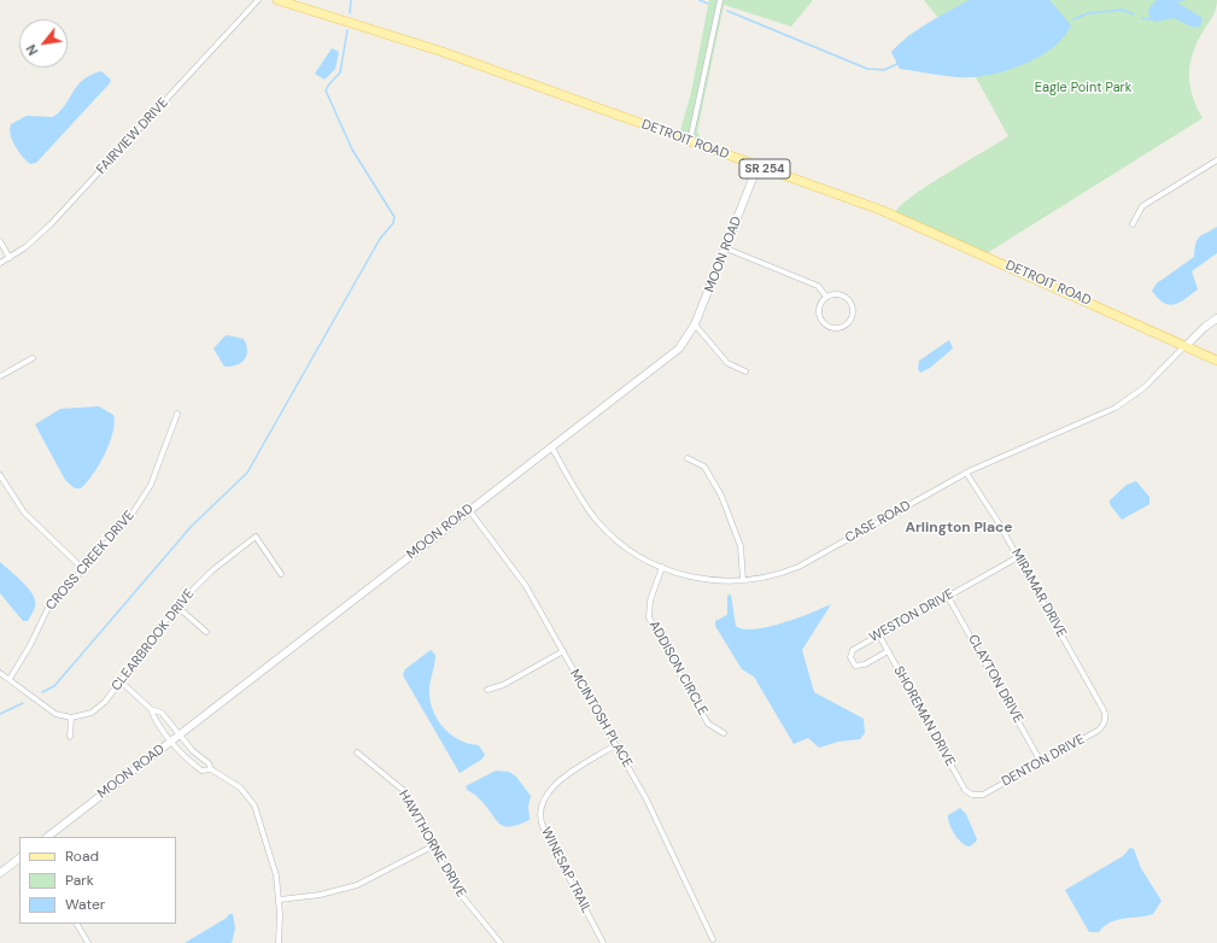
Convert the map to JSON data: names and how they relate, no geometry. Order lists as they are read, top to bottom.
{
  "streets": {
    "main road": ["DETROIT ROAD", "SR 254"],
    "street": [
      "FAIRVIEW DRIVE",
      "MOON ROAD",
      "CASE ROAD",
      "CROSS CREEK DRIVE",
      "MIRAMAR DRIVE",
      "WESTON DRIVE",
      "CLEARBROOK DRIVE",
      "ADDISON CIRCLE",
      "CLAYTON DRIVE",
      "SHOREMAN DRIVE",
      "MCINTOSH PLACE",
      "DENTON DRIVE",
      "HAWTHORNE DRIVE",
      "WINESAP TRAIL"
    ]
  },
  "crossings": [
    ["DETROIT ROAD", "MOON ROAD"],
    ["DETROIT ROAD", "CASE ROAD"],
    ["MOON ROAD", "CASE ROAD"],
    ["MOON ROAD", "MCINTOSH PLACE"],
    ["CASE ROAD", "MIRAMAR DRIVE"],
    ["CASE ROAD", "ADDISON CIRCLE"],
    ["MIRAMAR DRIVE", "WESTON DRIVE"],
    ["MIRAMAR DRIVE", "DENTON DRIVE"],
    ["WESTON DRIVE", "CLAYTON DRIVE"],
    ["WESTON DRIVE", "SHOREMAN DRIVE"],
    ["CLAYTON DRIVE", "DENTON DRIVE"],
    ["SHOREMAN DRIVE", "DENTON DRIVE"],
    ["MCINTOSH PLACE", "WINESAP TRAIL"]
  ],
  "districts": ["Arlington Place"],
  "parks": ["Eagle Point Park"],
  "legend": ["Road", "Park", "Water"],
  "north": "bottom left"
}
